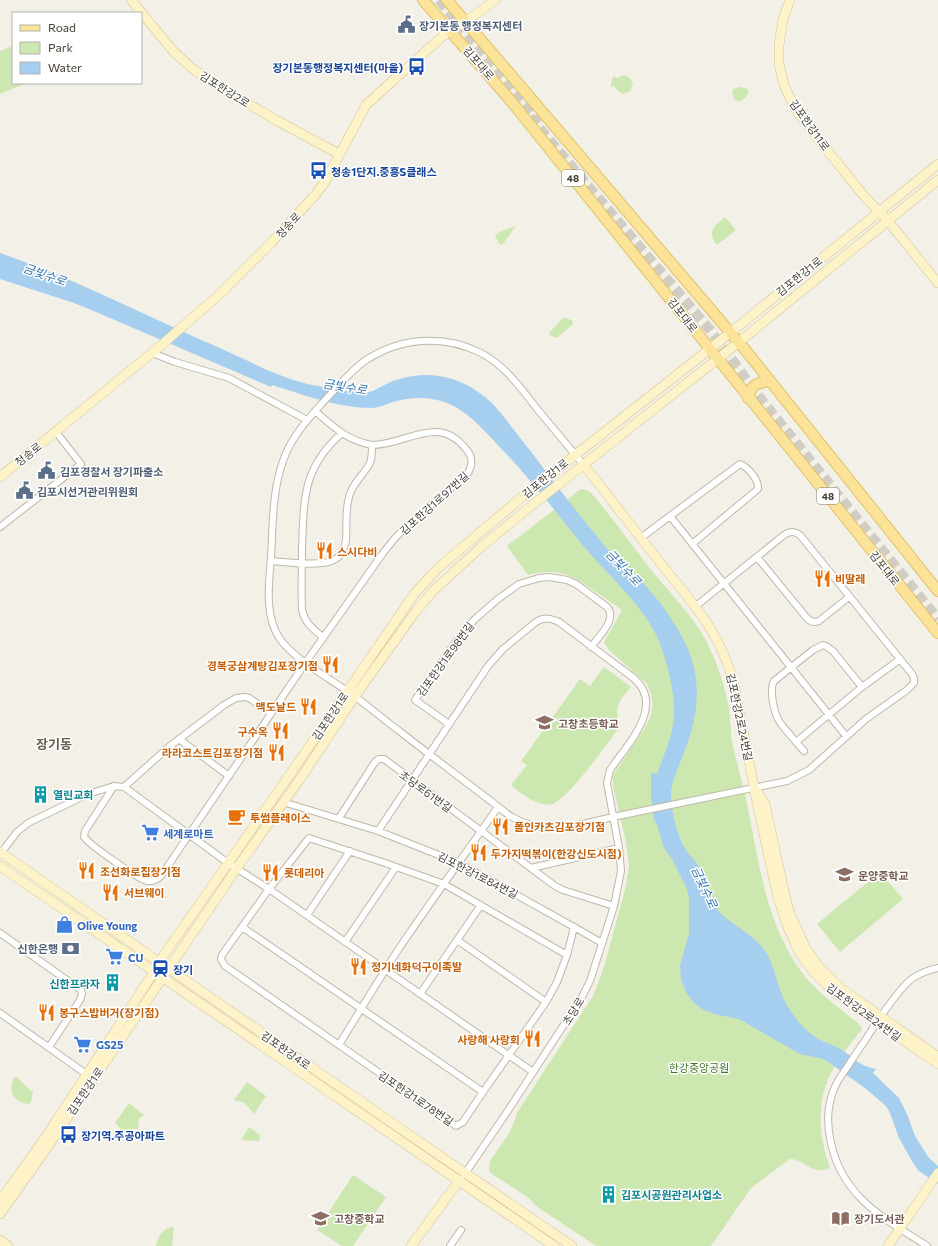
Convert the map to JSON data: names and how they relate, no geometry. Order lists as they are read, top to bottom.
{
  "streets": {
    "main road": ["김포대로", "48"],
    "street": [
      "김포한강2로",
      "김포한강11로",
      "청송로",
      "김포한강1로",
      "김포한강1로97번길",
      "김포한강1로98번길",
      "김포한강2로24번길",
      "초당로61번길",
      "김포한강1로84번길",
      "초당로",
      "김포한강4로",
      "김포한강1로78번길"
    ]
  },
  "crossings": [
    ["김포대로", "청송로"],
    ["김포대로", "김포한강1로"],
    ["김포한강2로", "청송로"],
    ["김포한강11로", "김포한강1로"],
    ["김포한강1로", "김포한강2로24번길"],
    ["김포한강1로", "김포한강1로84번길"],
    ["김포한강1로", "김포한강4로"],
    ["김포한강1로98번길", "초당로"],
    ["초당로61번길", "김포한강1로84번길"],
    ["초당로61번길", "초당로"],
    ["김포한강1로84번길", "김포한강1로78번길"],
    ["초당로", "김포한강4로"]
  ],
  "districts": ["장기동"],
  "water": ["금빛수로"],
  "parks": ["한강중앙공원"],
  "places": {
    "public building": ["장기본동 행정복지센터", "김포경찰서 장기파출소", "김포시선거관리위원회"],
    "bus stop": ["장기본동행정복지센터(마을)", "청송1단지.중흥S클래스", "장기역.주공아파트"],
    "restaurant": [
      "스시다비",
      "비딸레",
      "경복궁삼계탕김포장기점",
      "맥도날드",
      "구수옥",
      "라라코스트김포장기점",
      "폴인카츠김포장기점",
      "두가지떡볶이(한강신도시점)",
      "조선화로집장기점",
      "롯데리아",
      "서브웨이",
      "정기네화덕구이족발",
      "봉구스밥버거(장기점)",
      "사랑해 사랑회"
    ],
    "school or university": ["고창초등학교", "운양중학교", "고창중학교"],
    "building": ["열린교회", "신한프라자", "김포시공원관리사업소"],
    "cafe": ["투썸플레이스"],
    "supermarket": ["세계로마트", "CU", "GS25"],
    "shop": ["Olive Young"],
    "bank": ["신한은행"],
    "station": ["장기"],
    "library": ["장기도서관"]
  },
  "legend": ["Road", "Park", "Water"]
}
